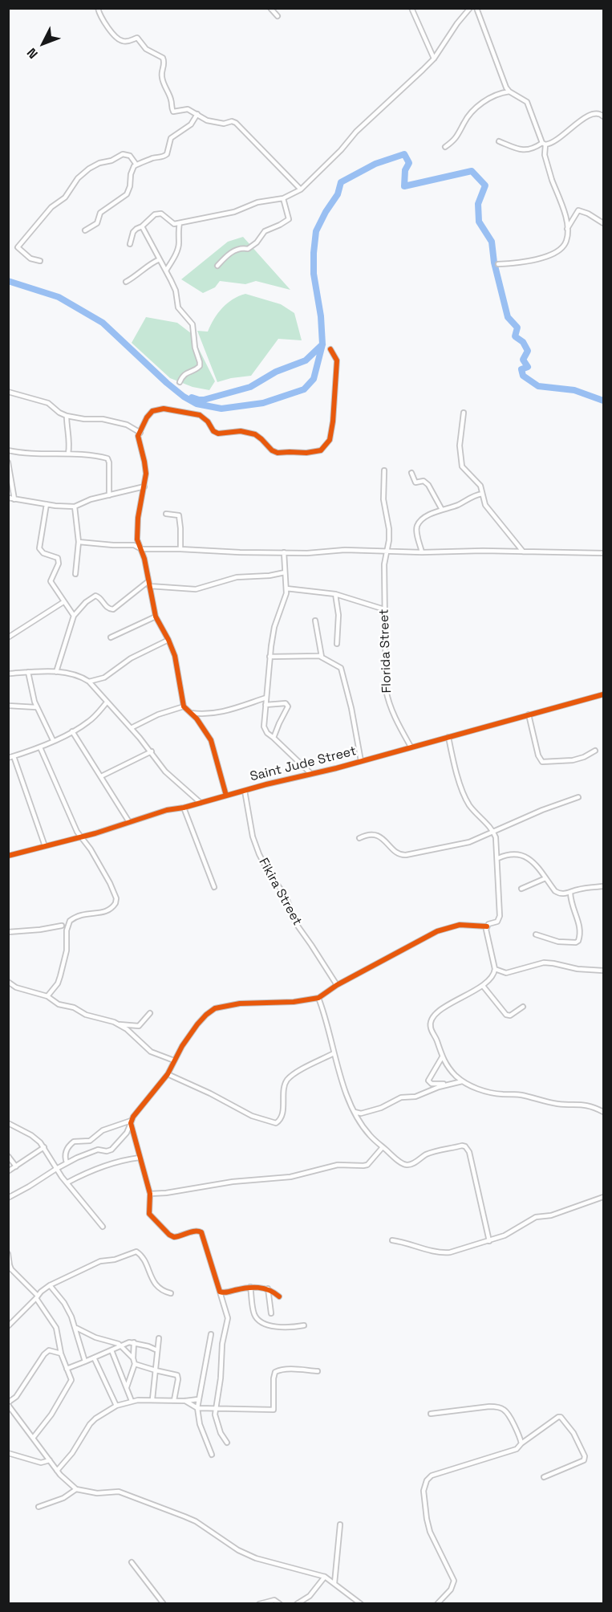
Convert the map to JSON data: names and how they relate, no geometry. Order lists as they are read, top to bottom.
{
  "streets": {
    "street": ["Florida Street", "Saint Jude Street", "Fikira Street"]
  },
  "crossings": [
    ["Florida Street", "Saint Jude Street"],
    ["Saint Jude Street", "Fikira Street"]
  ],
  "north": "bottom left"
}
